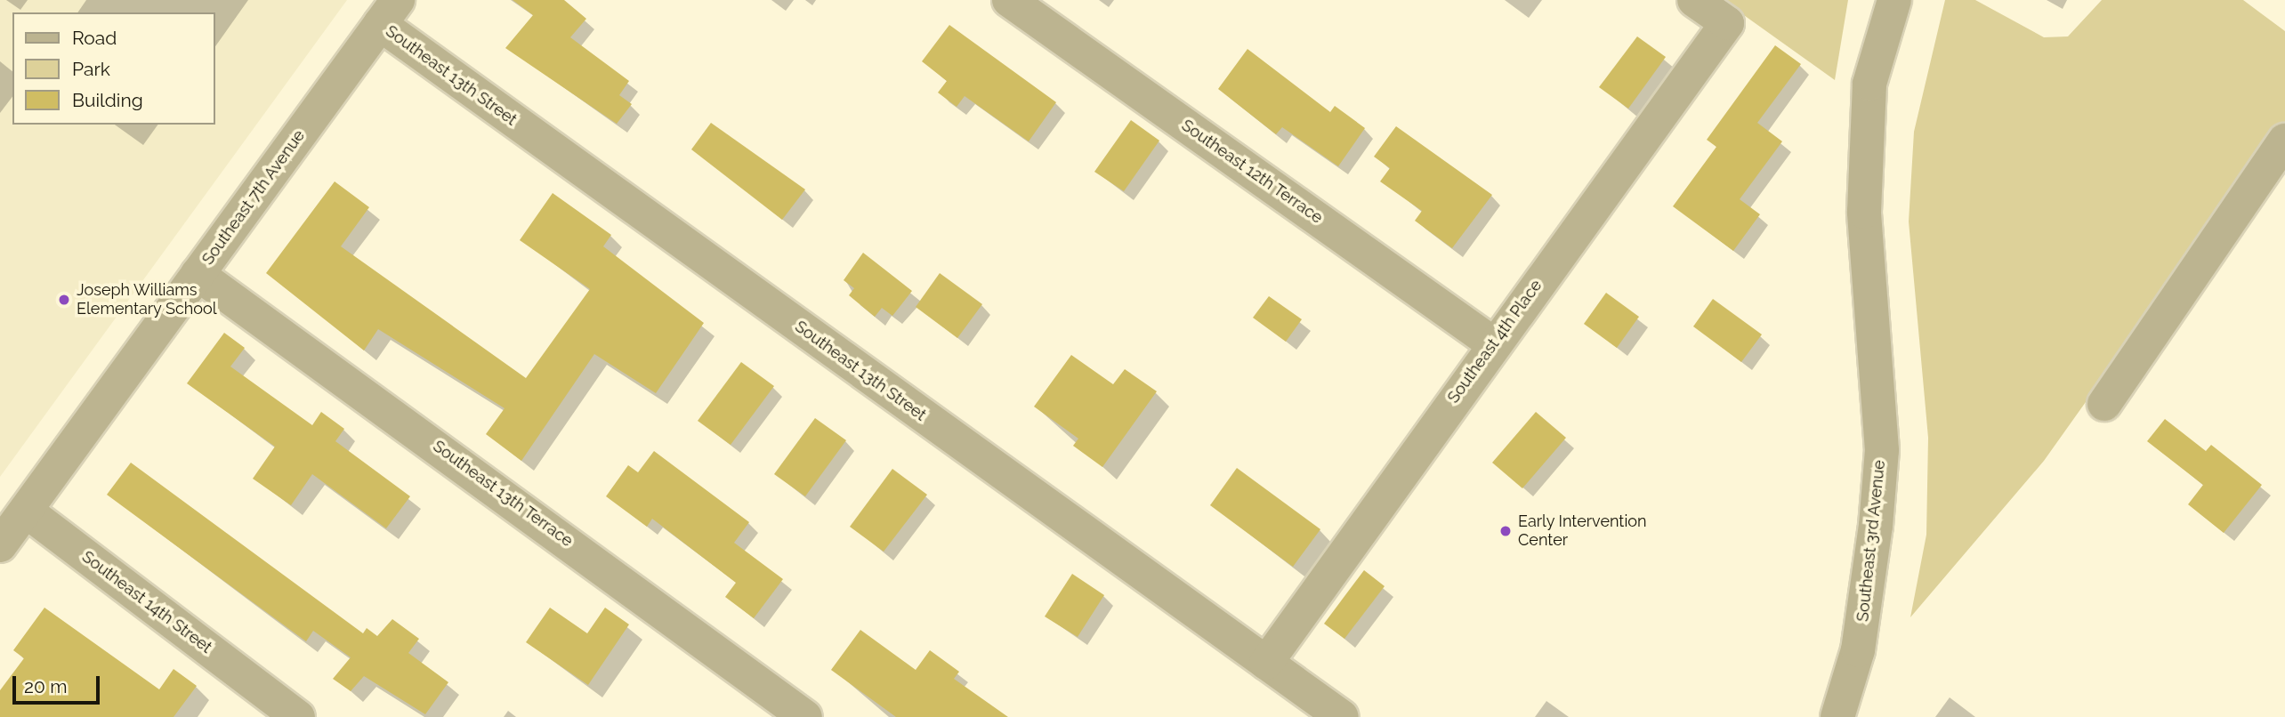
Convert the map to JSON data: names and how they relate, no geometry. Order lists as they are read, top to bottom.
{
  "streets": {
    "street": [
      "Southeast 13th Street",
      "Southeast 12th Terrace",
      "Southeast 7th Avenue",
      "Southeast 4th Place",
      "Southeast 13th Terrace",
      "Southeast 3rd Avenue",
      "Southeast 14th Street"
    ]
  },
  "crossings": [
    ["Southeast 13th Street", "Southeast 7th Avenue"],
    ["Southeast 13th Street", "Southeast 4th Place"],
    ["Southeast 12th Terrace", "Southeast 4th Place"],
    ["Southeast 7th Avenue", "Southeast 13th Terrace"],
    ["Southeast 7th Avenue", "Southeast 14th Street"]
  ],
  "places": ["Joseph Williams Elementary School", "Early Intervention Center"],
  "legend": ["Road", "Park", "Building"],
  "scale_bar": "20 m"
}
